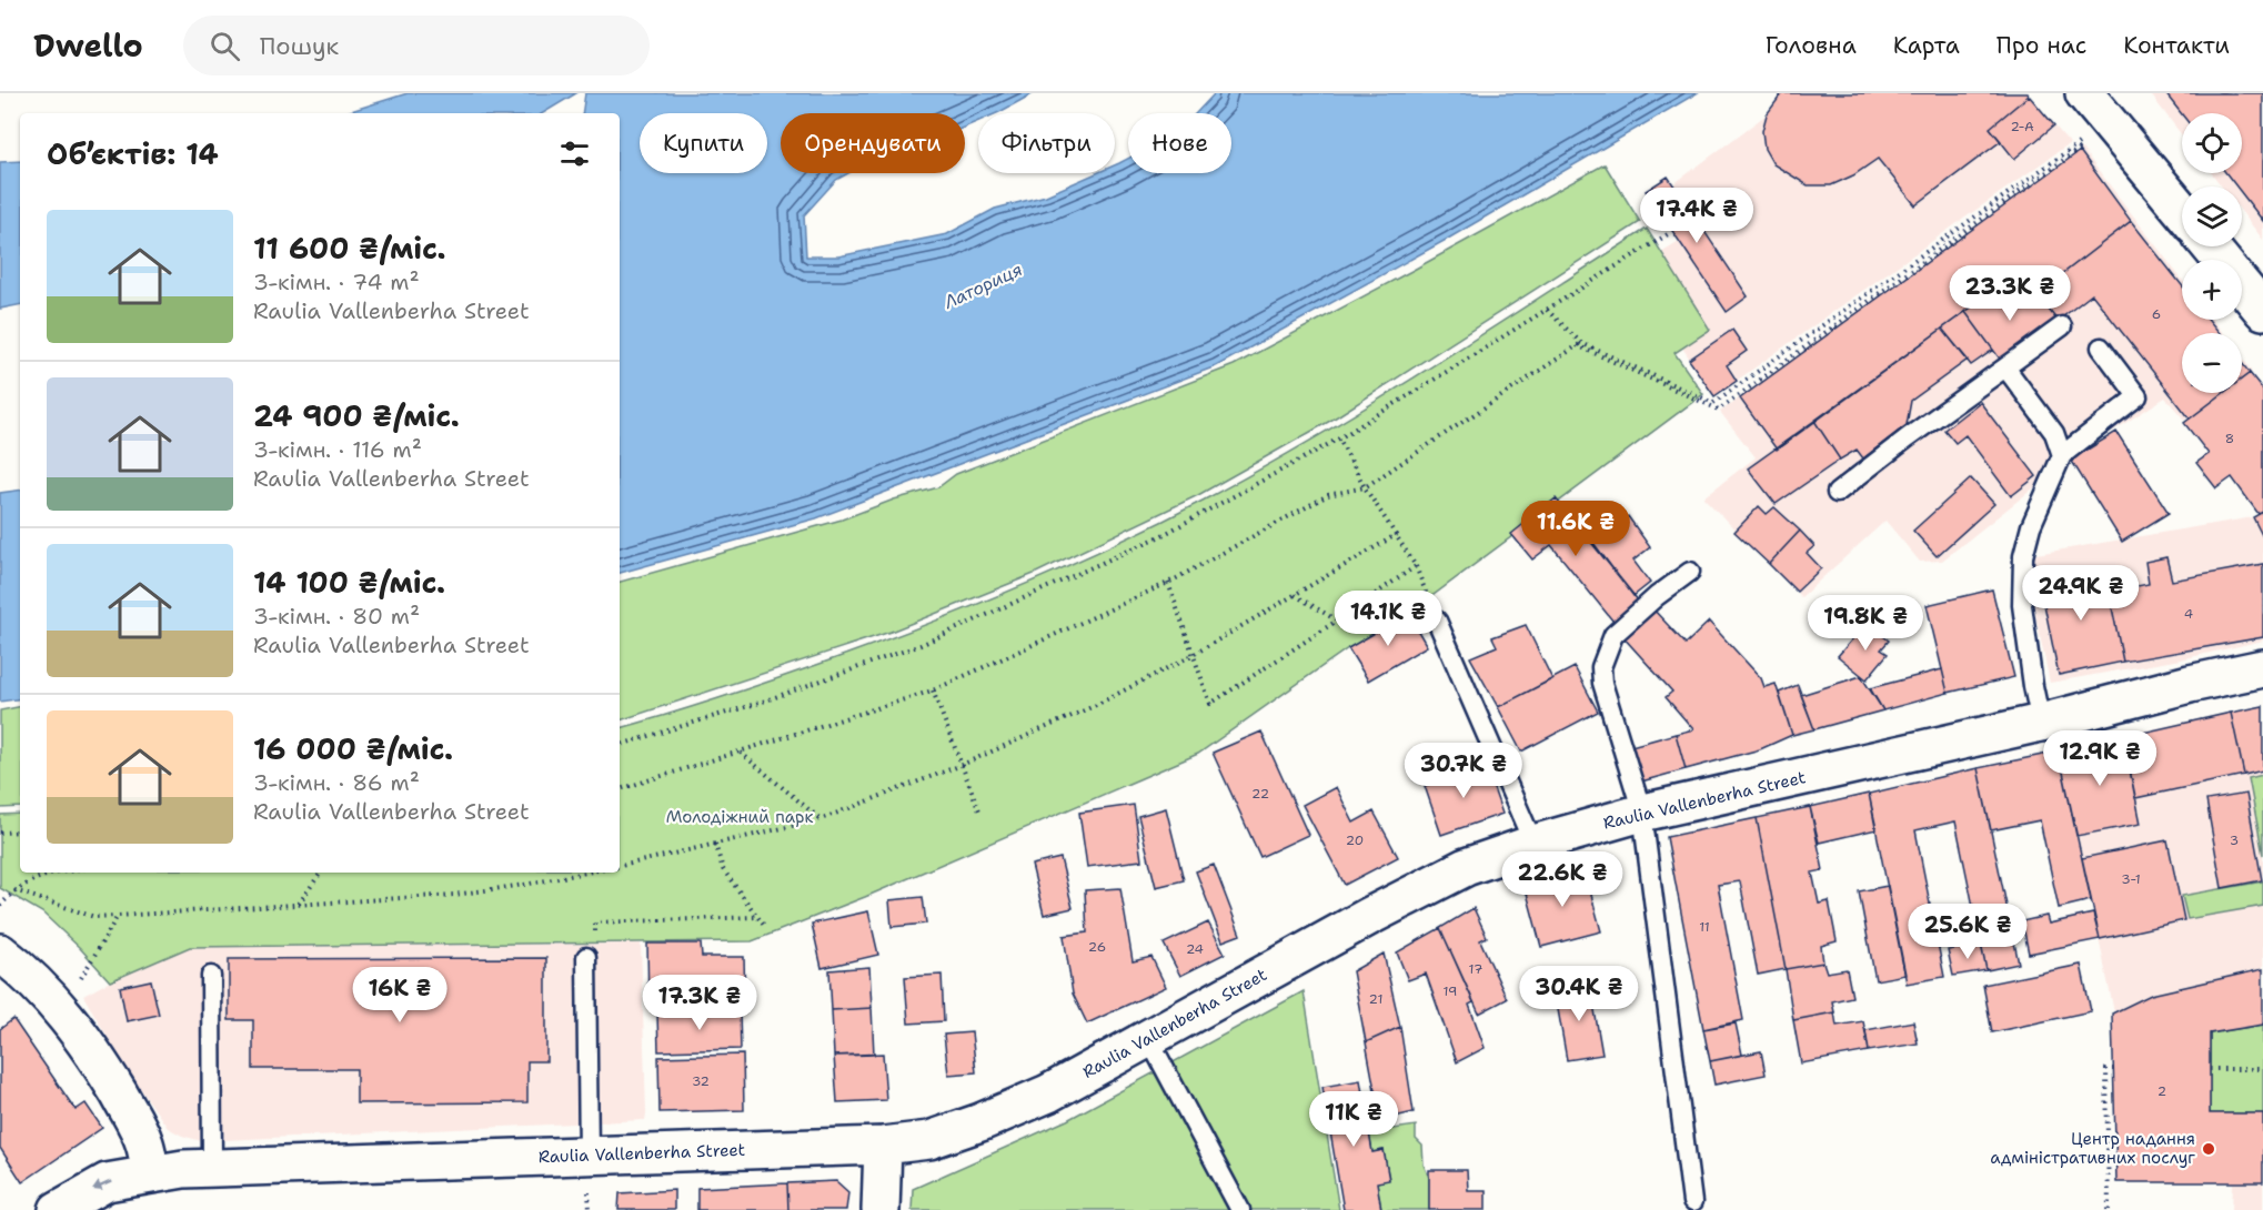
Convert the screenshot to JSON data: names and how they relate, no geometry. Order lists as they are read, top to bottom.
{
  "streets": {
    "street": ["Raulia Vallenberha Street"]
  },
  "water": ["Латориця"],
  "parks": ["Молодіжний парк"],
  "places": ["Центр надання адміністративних послуг"],
  "house_numbers": [
    "2-А",
    "6",
    "8",
    "4",
    "22",
    "20",
    "3",
    "3-1",
    "11",
    "26",
    "24",
    "17",
    "19",
    "21",
    "32",
    "2"
  ],
  "page": {
    "header": "Dwello",
    "search": "Пошук",
    "nav": [
      "Головна",
      "Карта",
      "Про нас",
      "Контакти"
    ],
    "map_buttons": ["+", "−"],
    "chip": [
      "Купити",
      "Орендувати",
      "Фільтри",
      "Нове"
    ],
    "heading": "Об’єктів: 14",
    "price": [
      "17.4K ₴",
      "23.3K ₴",
      "11.6K ₴",
      "24.9K ₴",
      "14.1K ₴",
      "19.8K ₴",
      "12.9K ₴",
      "30.7K ₴",
      "22.6K ₴",
      "25.6K ₴",
      "30.4K ₴",
      "16K ₴",
      "17.3K ₴",
      "11K ₴"
    ],
    "list": [
      {
        "name": "11 600 ₴/міс.",
        "note": "3-кімн. · 74 m² · Raulia Vallenberha Street"
      },
      {
        "name": "24 900 ₴/міс.",
        "note": "3-кімн. · 116 m² · Raulia Vallenberha Street"
      },
      {
        "name": "14 100 ₴/міс.",
        "note": "3-кімн. · 80 m² · Raulia Vallenberha Street"
      },
      {
        "name": "16 000 ₴/міс.",
        "note": "3-кімн. · 86 m² · Raulia Vallenberha Street"
      }
    ]
  }
}
